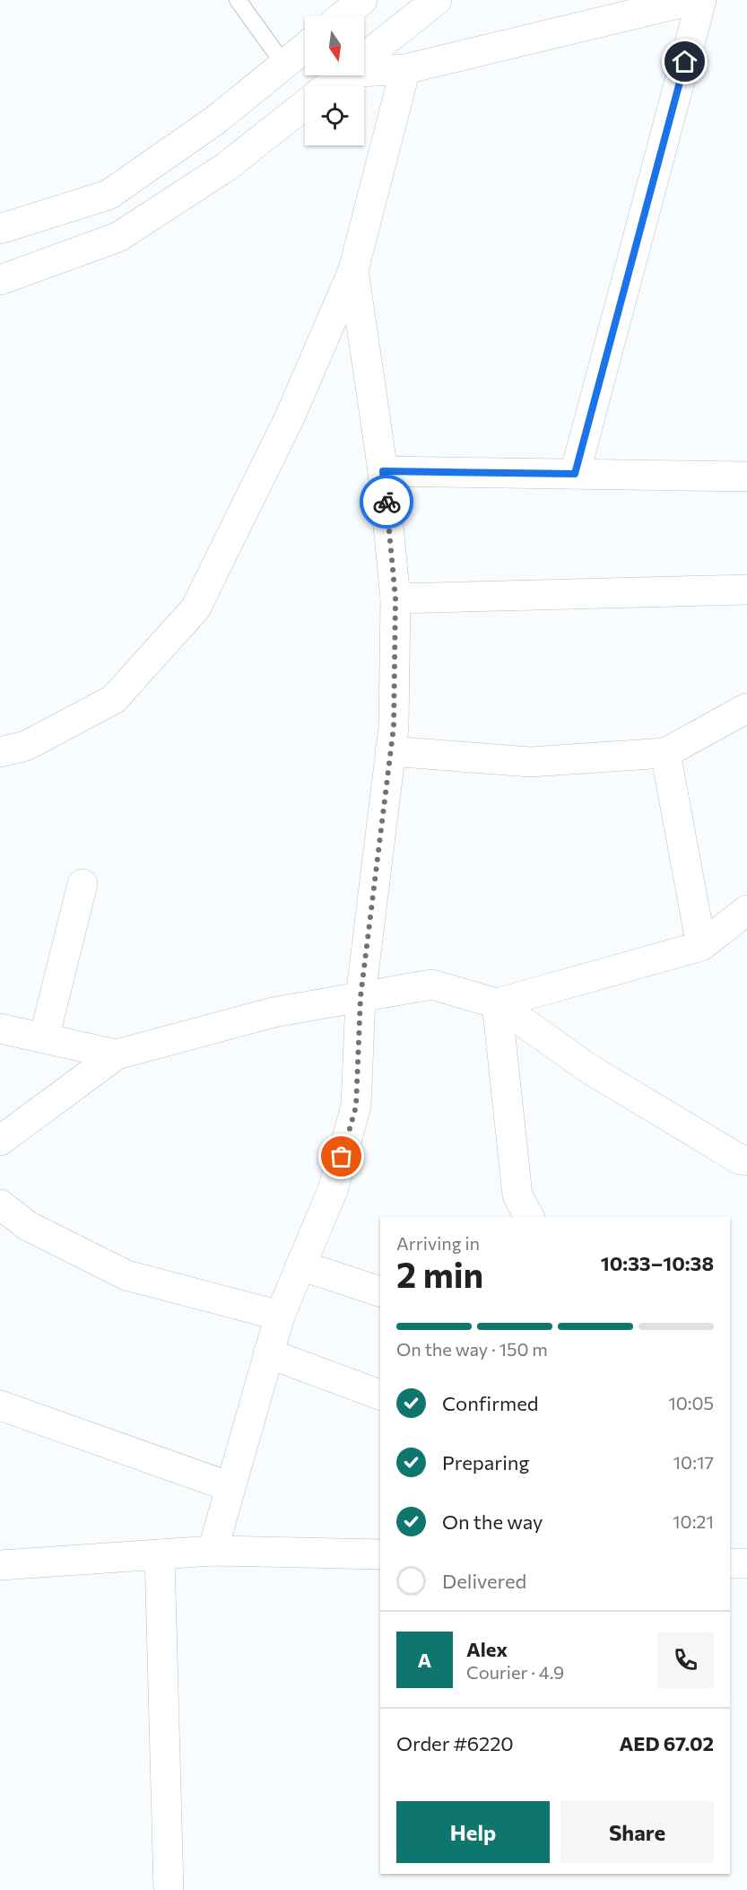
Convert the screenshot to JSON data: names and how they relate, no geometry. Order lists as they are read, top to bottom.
{
  "north": "bottom",
  "page": {
    "heading": ["2 min", "Arriving in", "10:33–10:38"],
    "panel": [
      "Alex",
      "Courier · 4.9",
      "Order #6220",
      "AED 67.02"
    ],
    "bar": "On the way · 150 m",
    "list": [
      ["Confirmed", "10:05"],
      ["Preparing", "10:17"],
      ["On the way", "10:21"],
      "Delivered"
    ],
    "round": "A",
    "buttons": ["Help", "Share"]
  }
}
